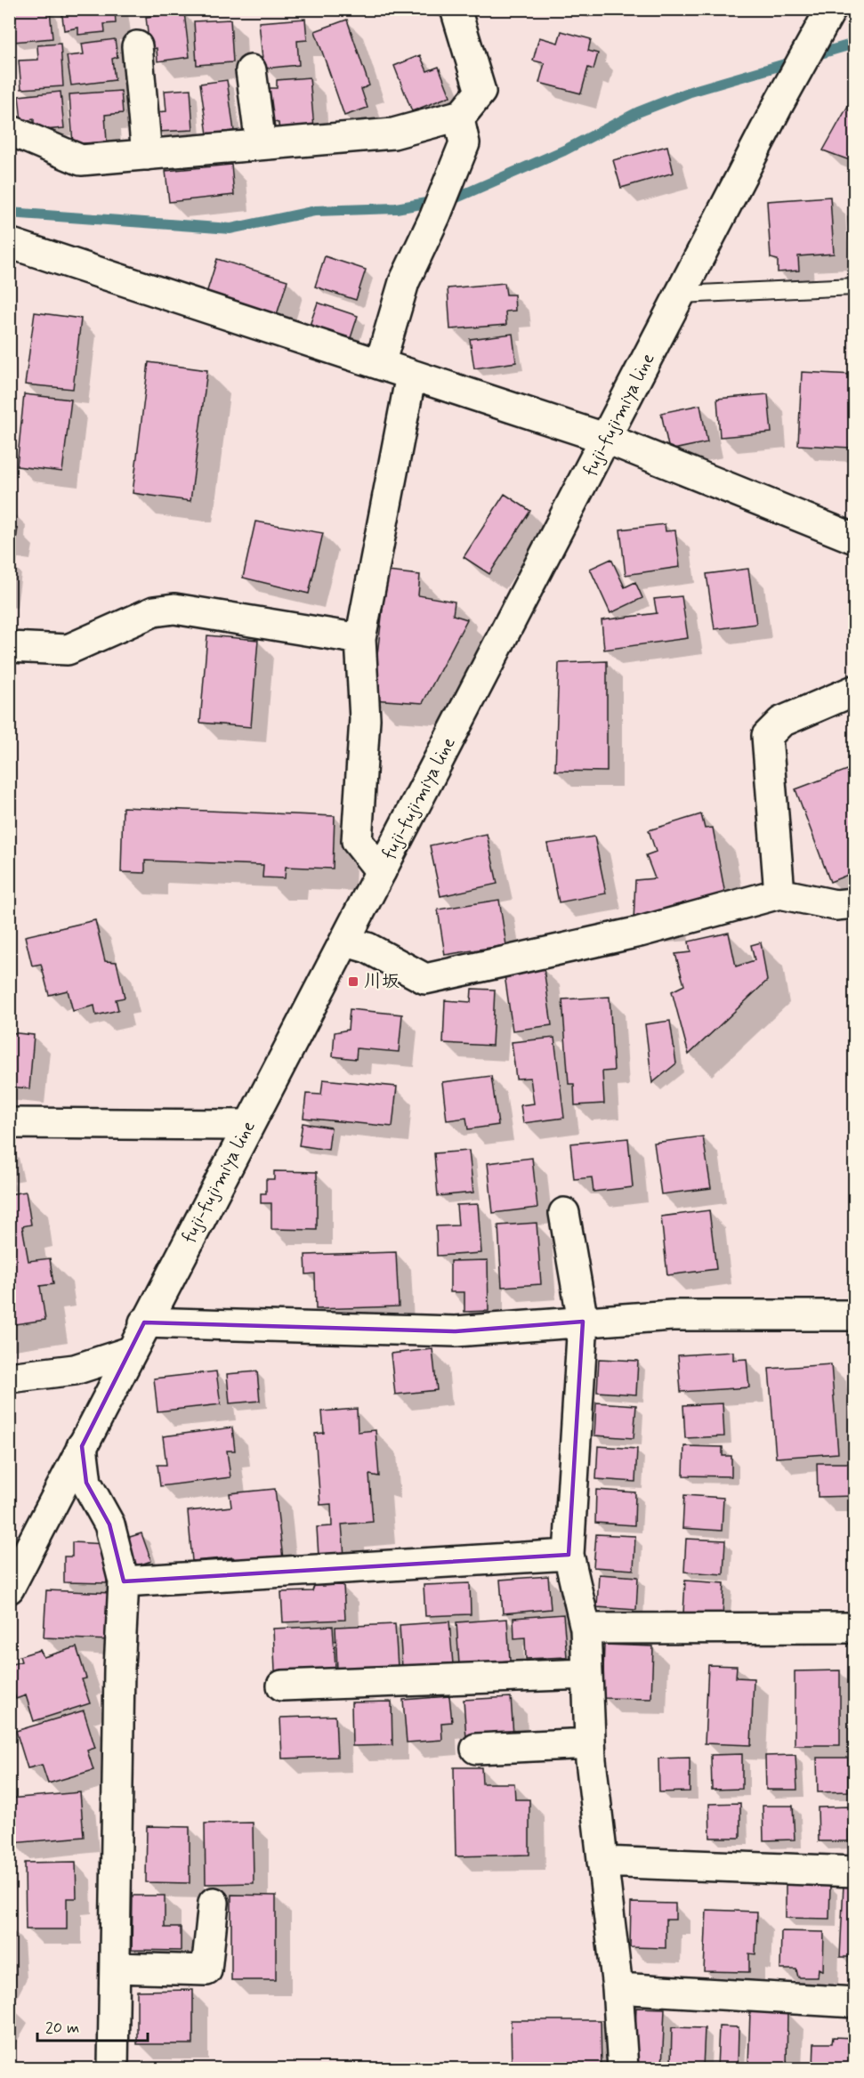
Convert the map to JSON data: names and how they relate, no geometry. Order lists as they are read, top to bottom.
{
  "streets": {
    "street": ["fuji-fujimiya line"]
  },
  "places": {
    "transit": ["川坂"]
  },
  "scale_bar": "20 m"
}
